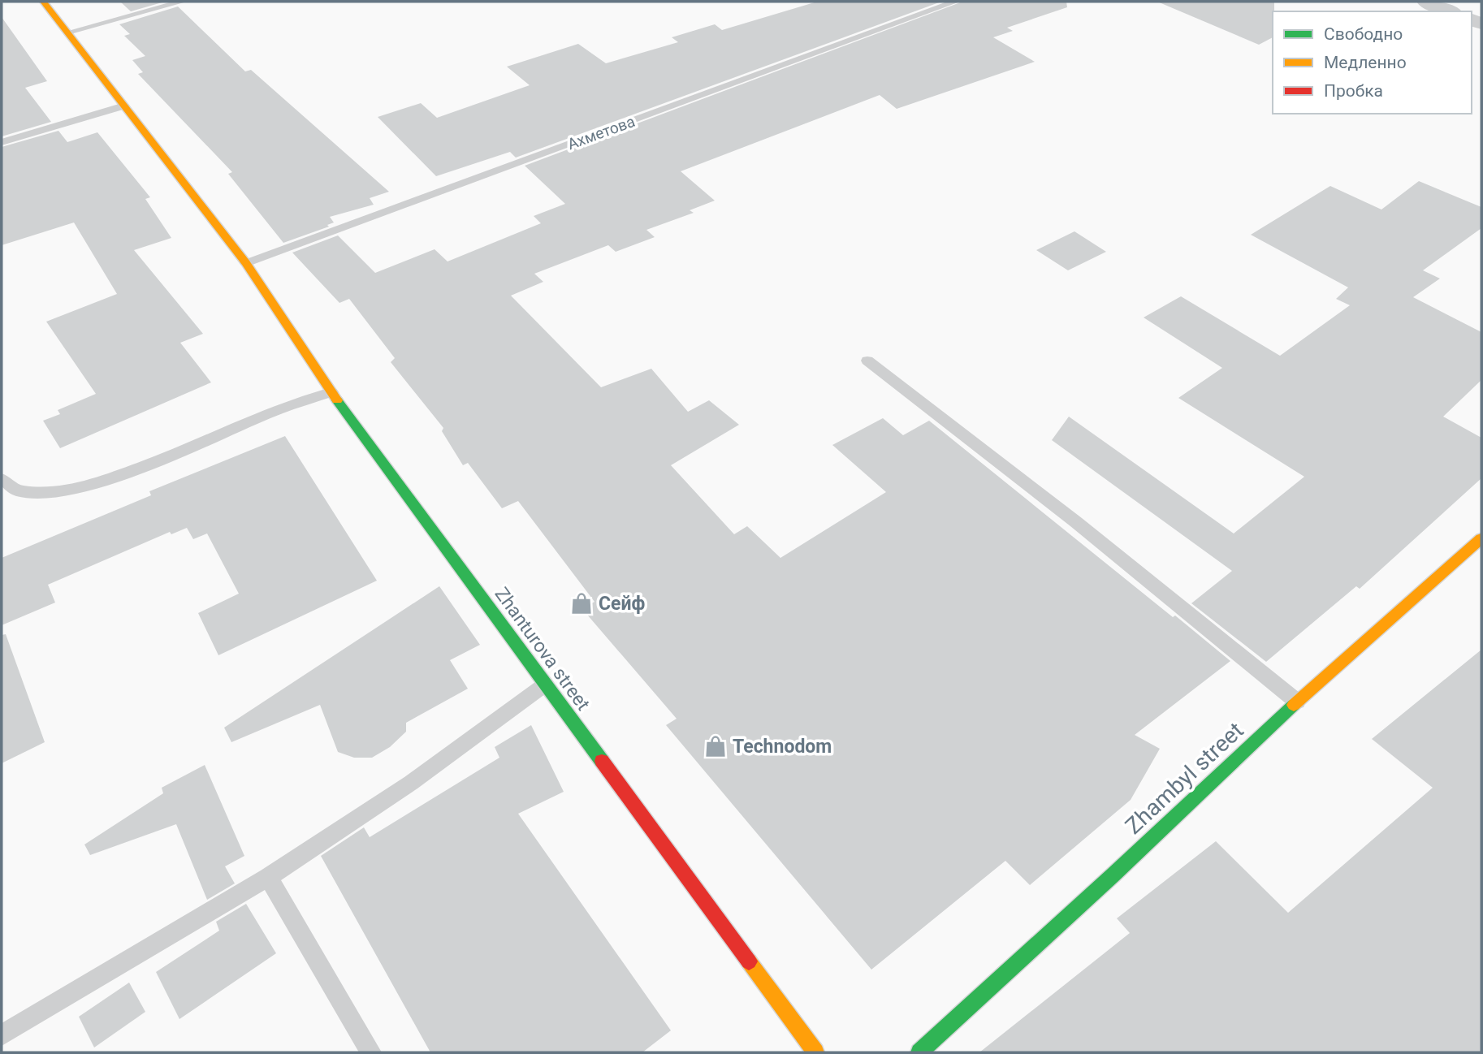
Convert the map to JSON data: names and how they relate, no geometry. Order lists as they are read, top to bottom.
{
  "streets": {
    "street": ["Zhanturova street", "Zhambyl street"],
    "lane": ["Ахметова"]
  },
  "crossings": [
    ["Ахметова", "Zhanturova street"]
  ],
  "places": {
    "shop": ["Сейф", "Technodom"]
  },
  "legend": ["Свободно", "Медленно", "Пробка"]
}
